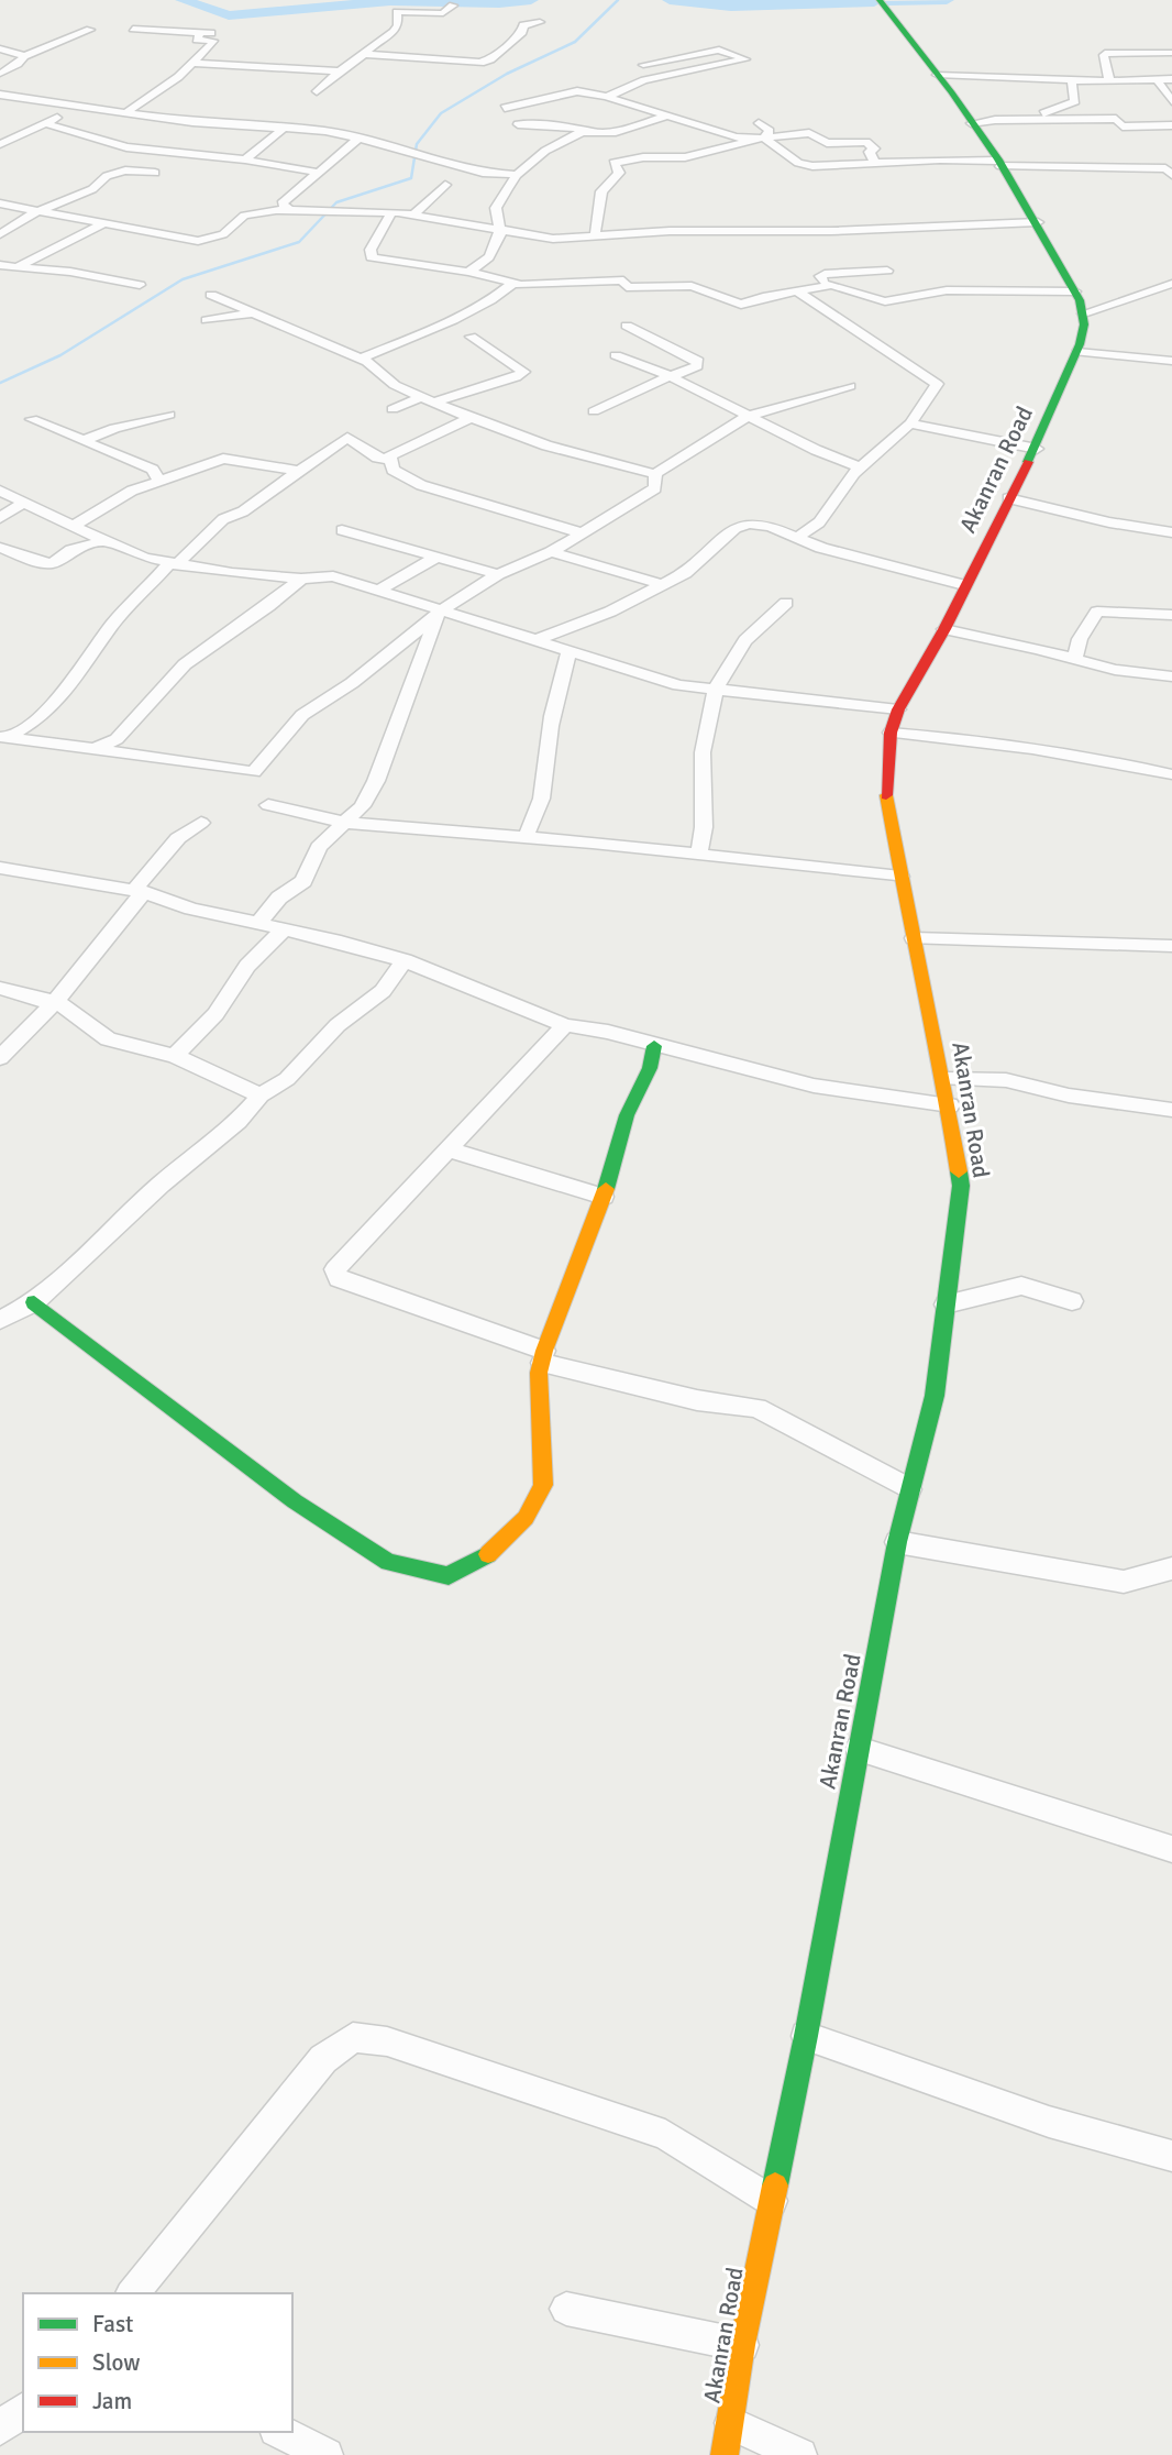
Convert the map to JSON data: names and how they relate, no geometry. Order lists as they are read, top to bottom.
{
  "streets": {
    "main road": ["Akanran Road"]
  },
  "legend": ["Fast", "Slow", "Jam"]
}
